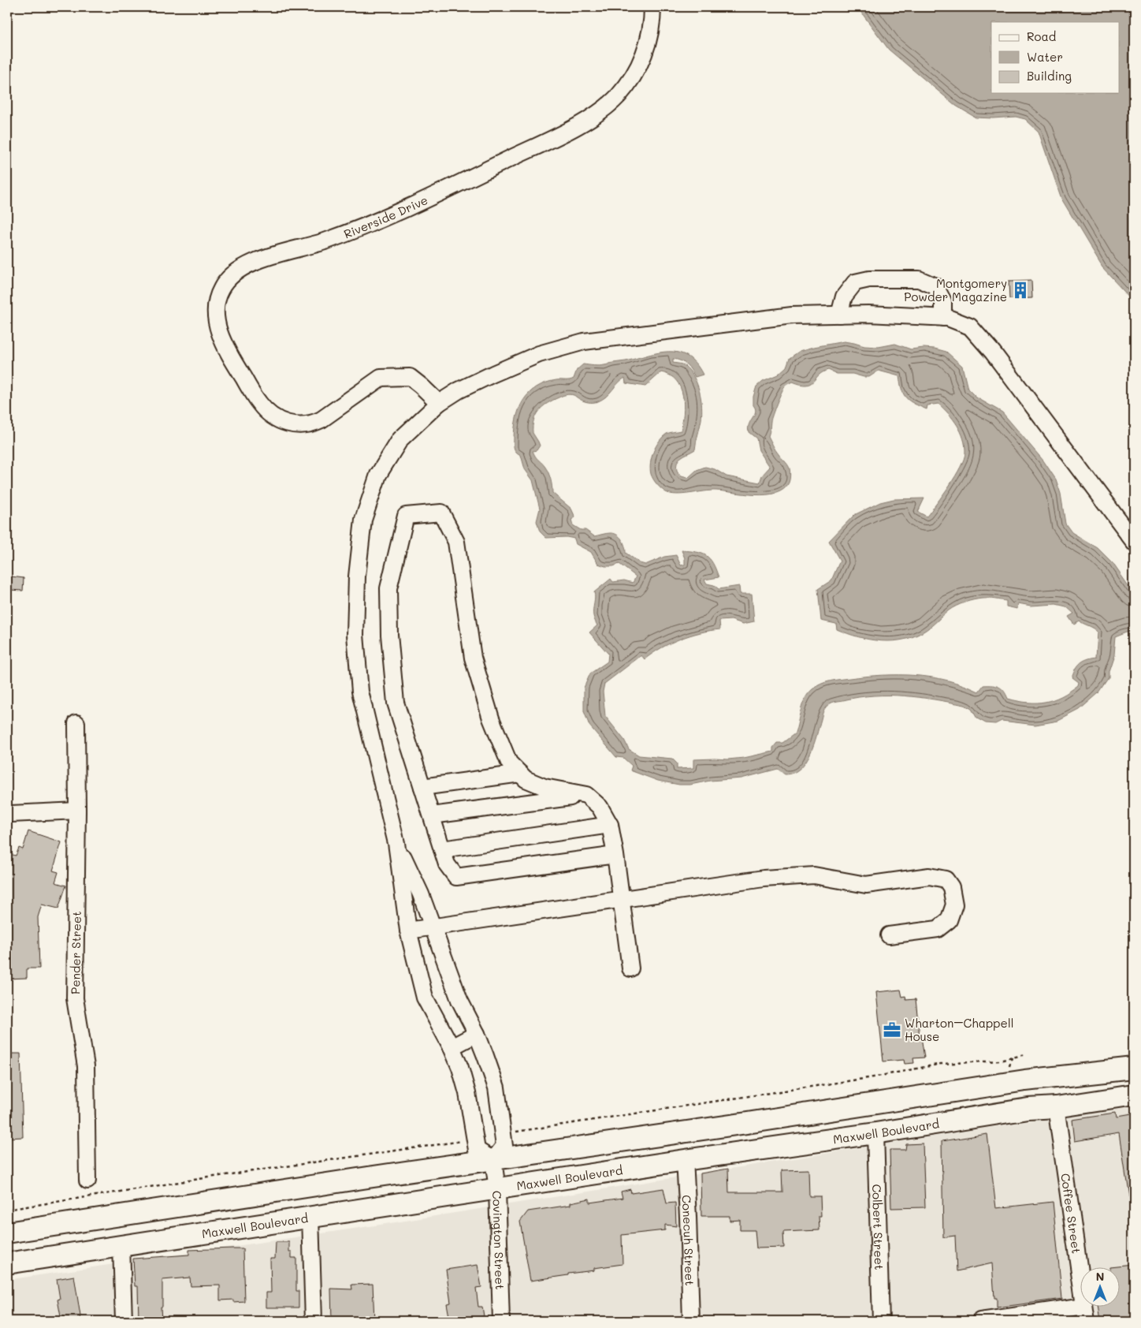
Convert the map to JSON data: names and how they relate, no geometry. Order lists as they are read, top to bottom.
{
  "streets": {
    "main road": ["Maxwell Boulevard"],
    "street": [
      "Riverside Drive",
      "Pender Street",
      "Coffee Street",
      "Colbert Street",
      "Covington Street",
      "Conecuh Street"
    ]
  },
  "crossings": [
    ["Maxwell Boulevard", "Coffee Street"],
    ["Maxwell Boulevard", "Colbert Street"],
    ["Maxwell Boulevard", "Covington Street"],
    ["Maxwell Boulevard", "Conecuh Street"]
  ],
  "places": {
    "building": ["Montgomery Powder Magazine"],
    "office": ["Wharton–Chappell House"]
  },
  "legend": ["Road", "Water", "Building"],
  "north": "top"
}
